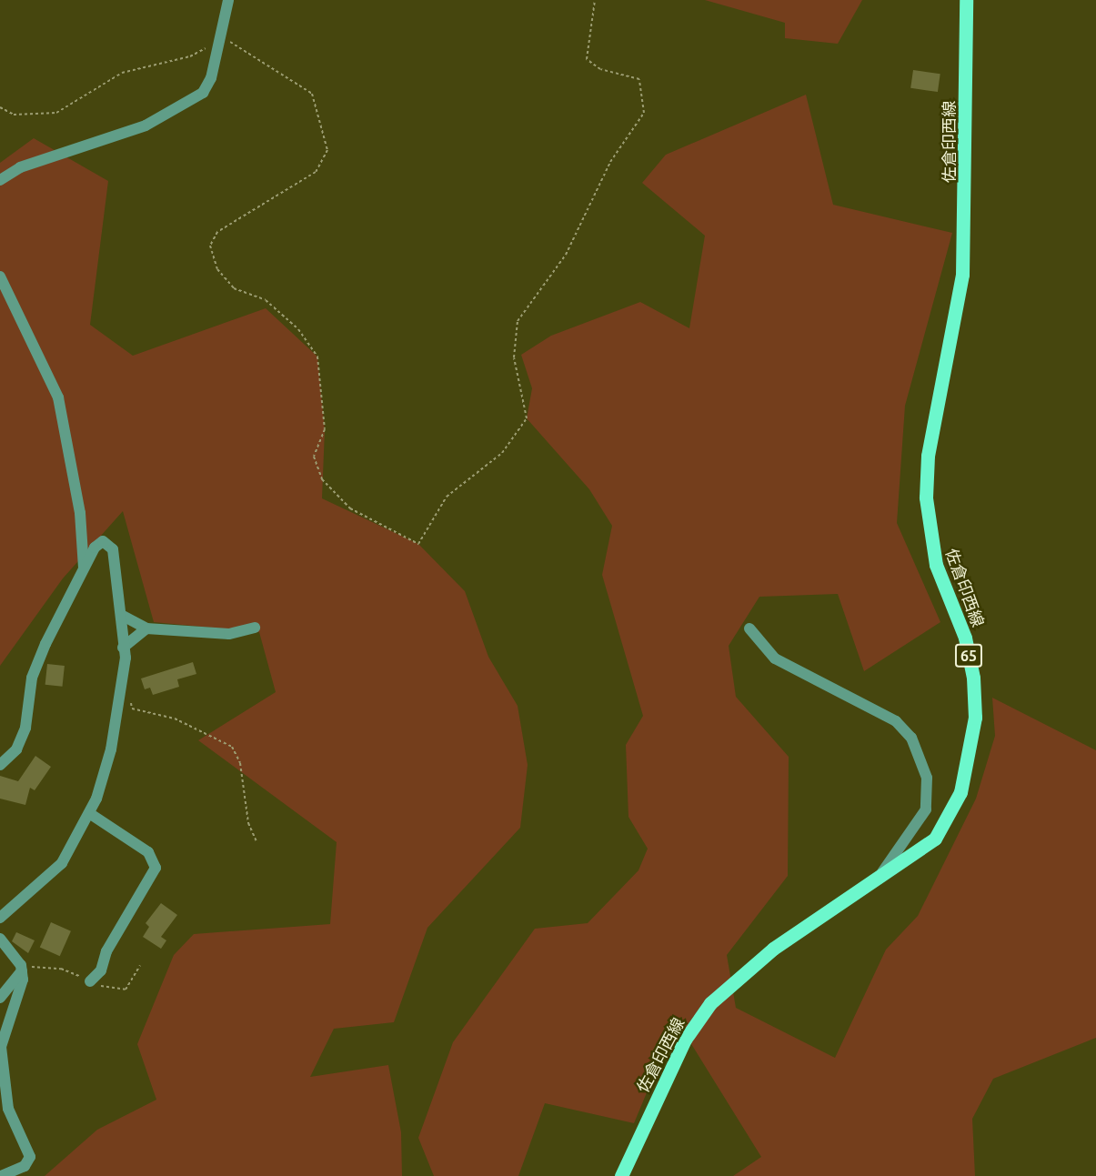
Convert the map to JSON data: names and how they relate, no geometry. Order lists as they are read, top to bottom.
{
  "streets": {
    "main road": ["佐倉印西線", "65"]
  }
}
